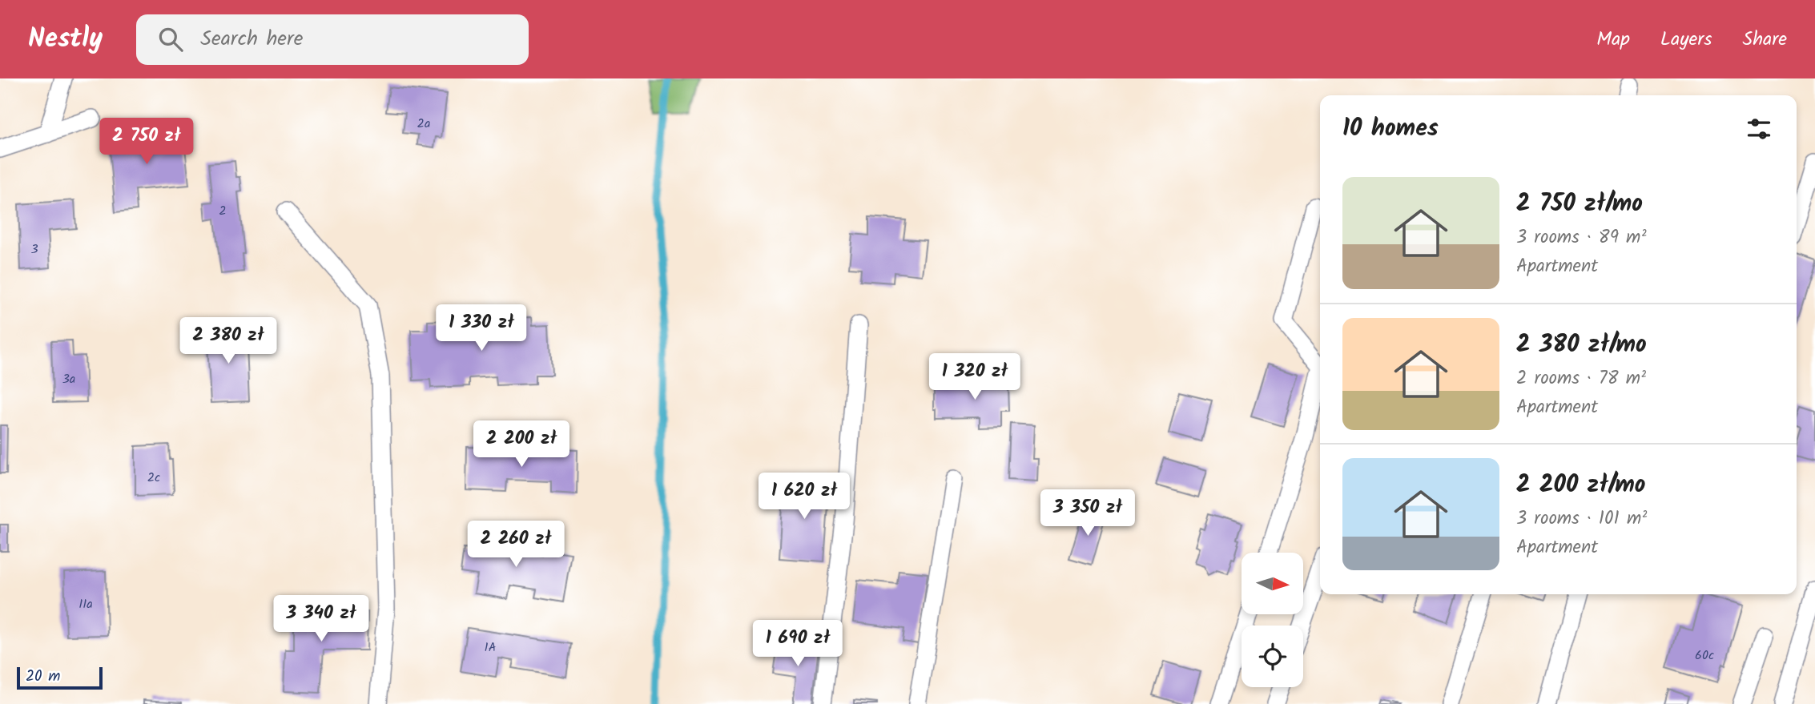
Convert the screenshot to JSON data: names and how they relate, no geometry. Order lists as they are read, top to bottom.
{
  "house_numbers": [
    "2a",
    "2",
    "3",
    "3a",
    "2c",
    "11a",
    "1A",
    "60c"
  ],
  "scale_bar": "20 m",
  "north": "right",
  "page": {
    "header": "Nestly",
    "search": "Search here",
    "nav": ["Map", "Layers", "Share"],
    "heading": "10 homes",
    "price": [
      "2 750 zł",
      "1 330 zł",
      "2 380 zł",
      "1 320 zł",
      "2 200 zł",
      "1 620 zł",
      "3 350 zł",
      "2 260 zł",
      "3 340 zł",
      "1 690 zł"
    ],
    "list": [
      {
        "name": "2 750 zł/mo",
        "note": "3 rooms · 89 m² · Apartment"
      },
      {
        "name": "2 380 zł/mo",
        "note": "2 rooms · 78 m² · Apartment"
      },
      {
        "name": "2 200 zł/mo",
        "note": "3 rooms · 101 m² · Apartment"
      }
    ],
    "scale": "20 m"
  }
}
